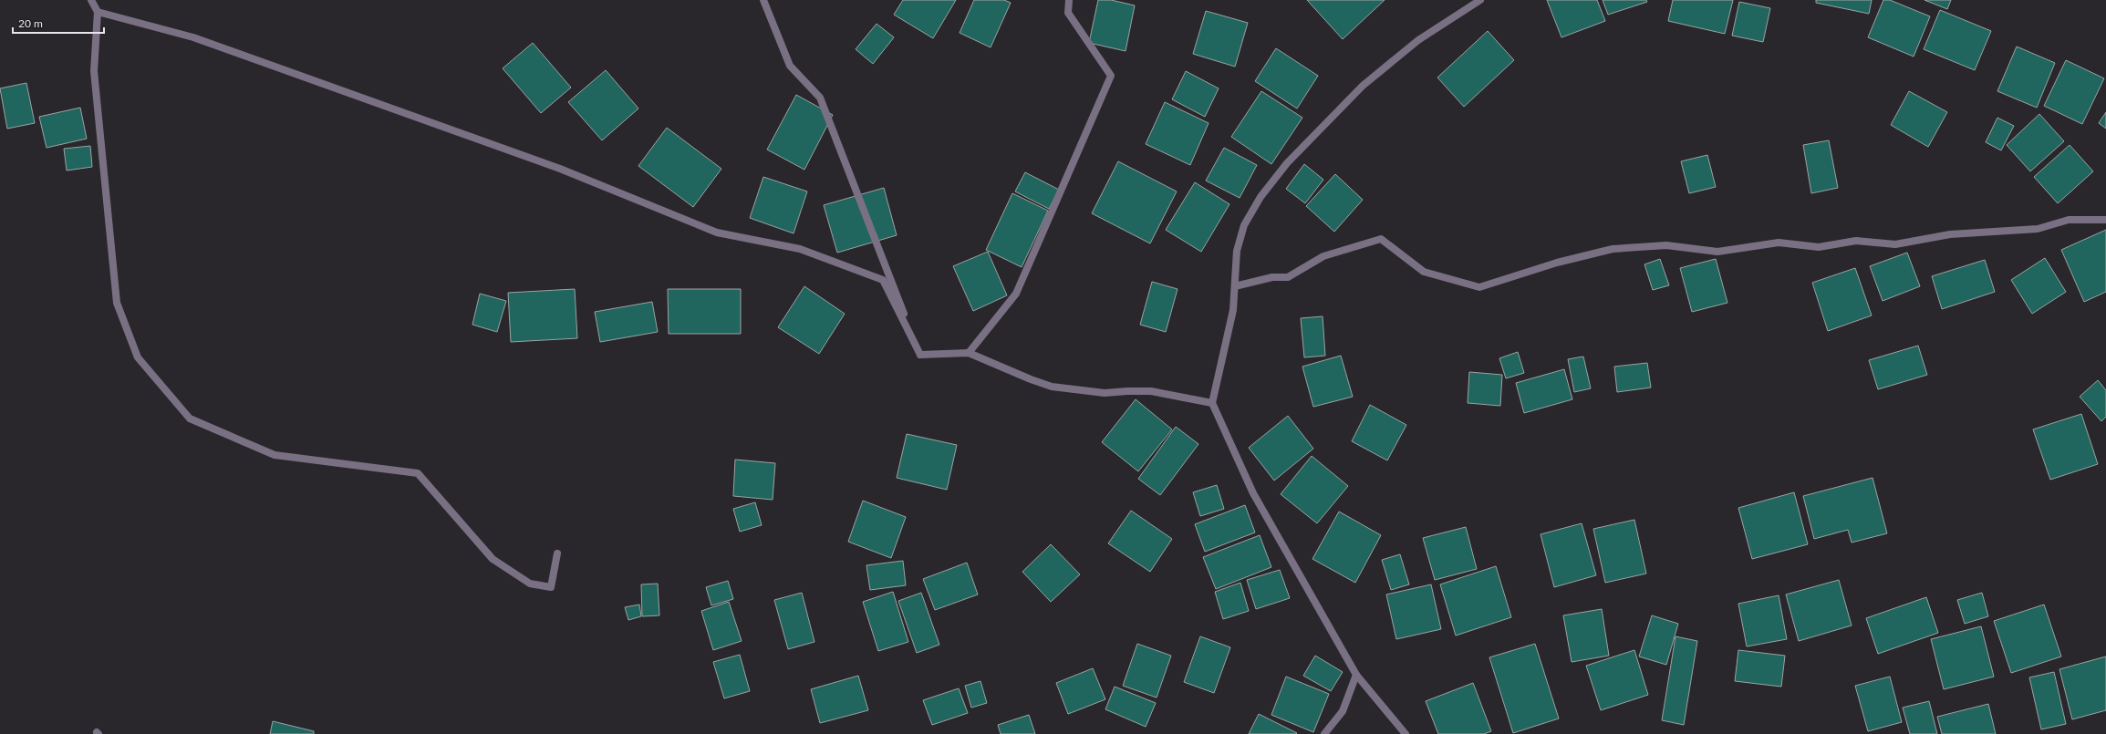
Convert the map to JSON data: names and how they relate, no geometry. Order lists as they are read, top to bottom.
{
  "scale_bar": "20 m"
}
